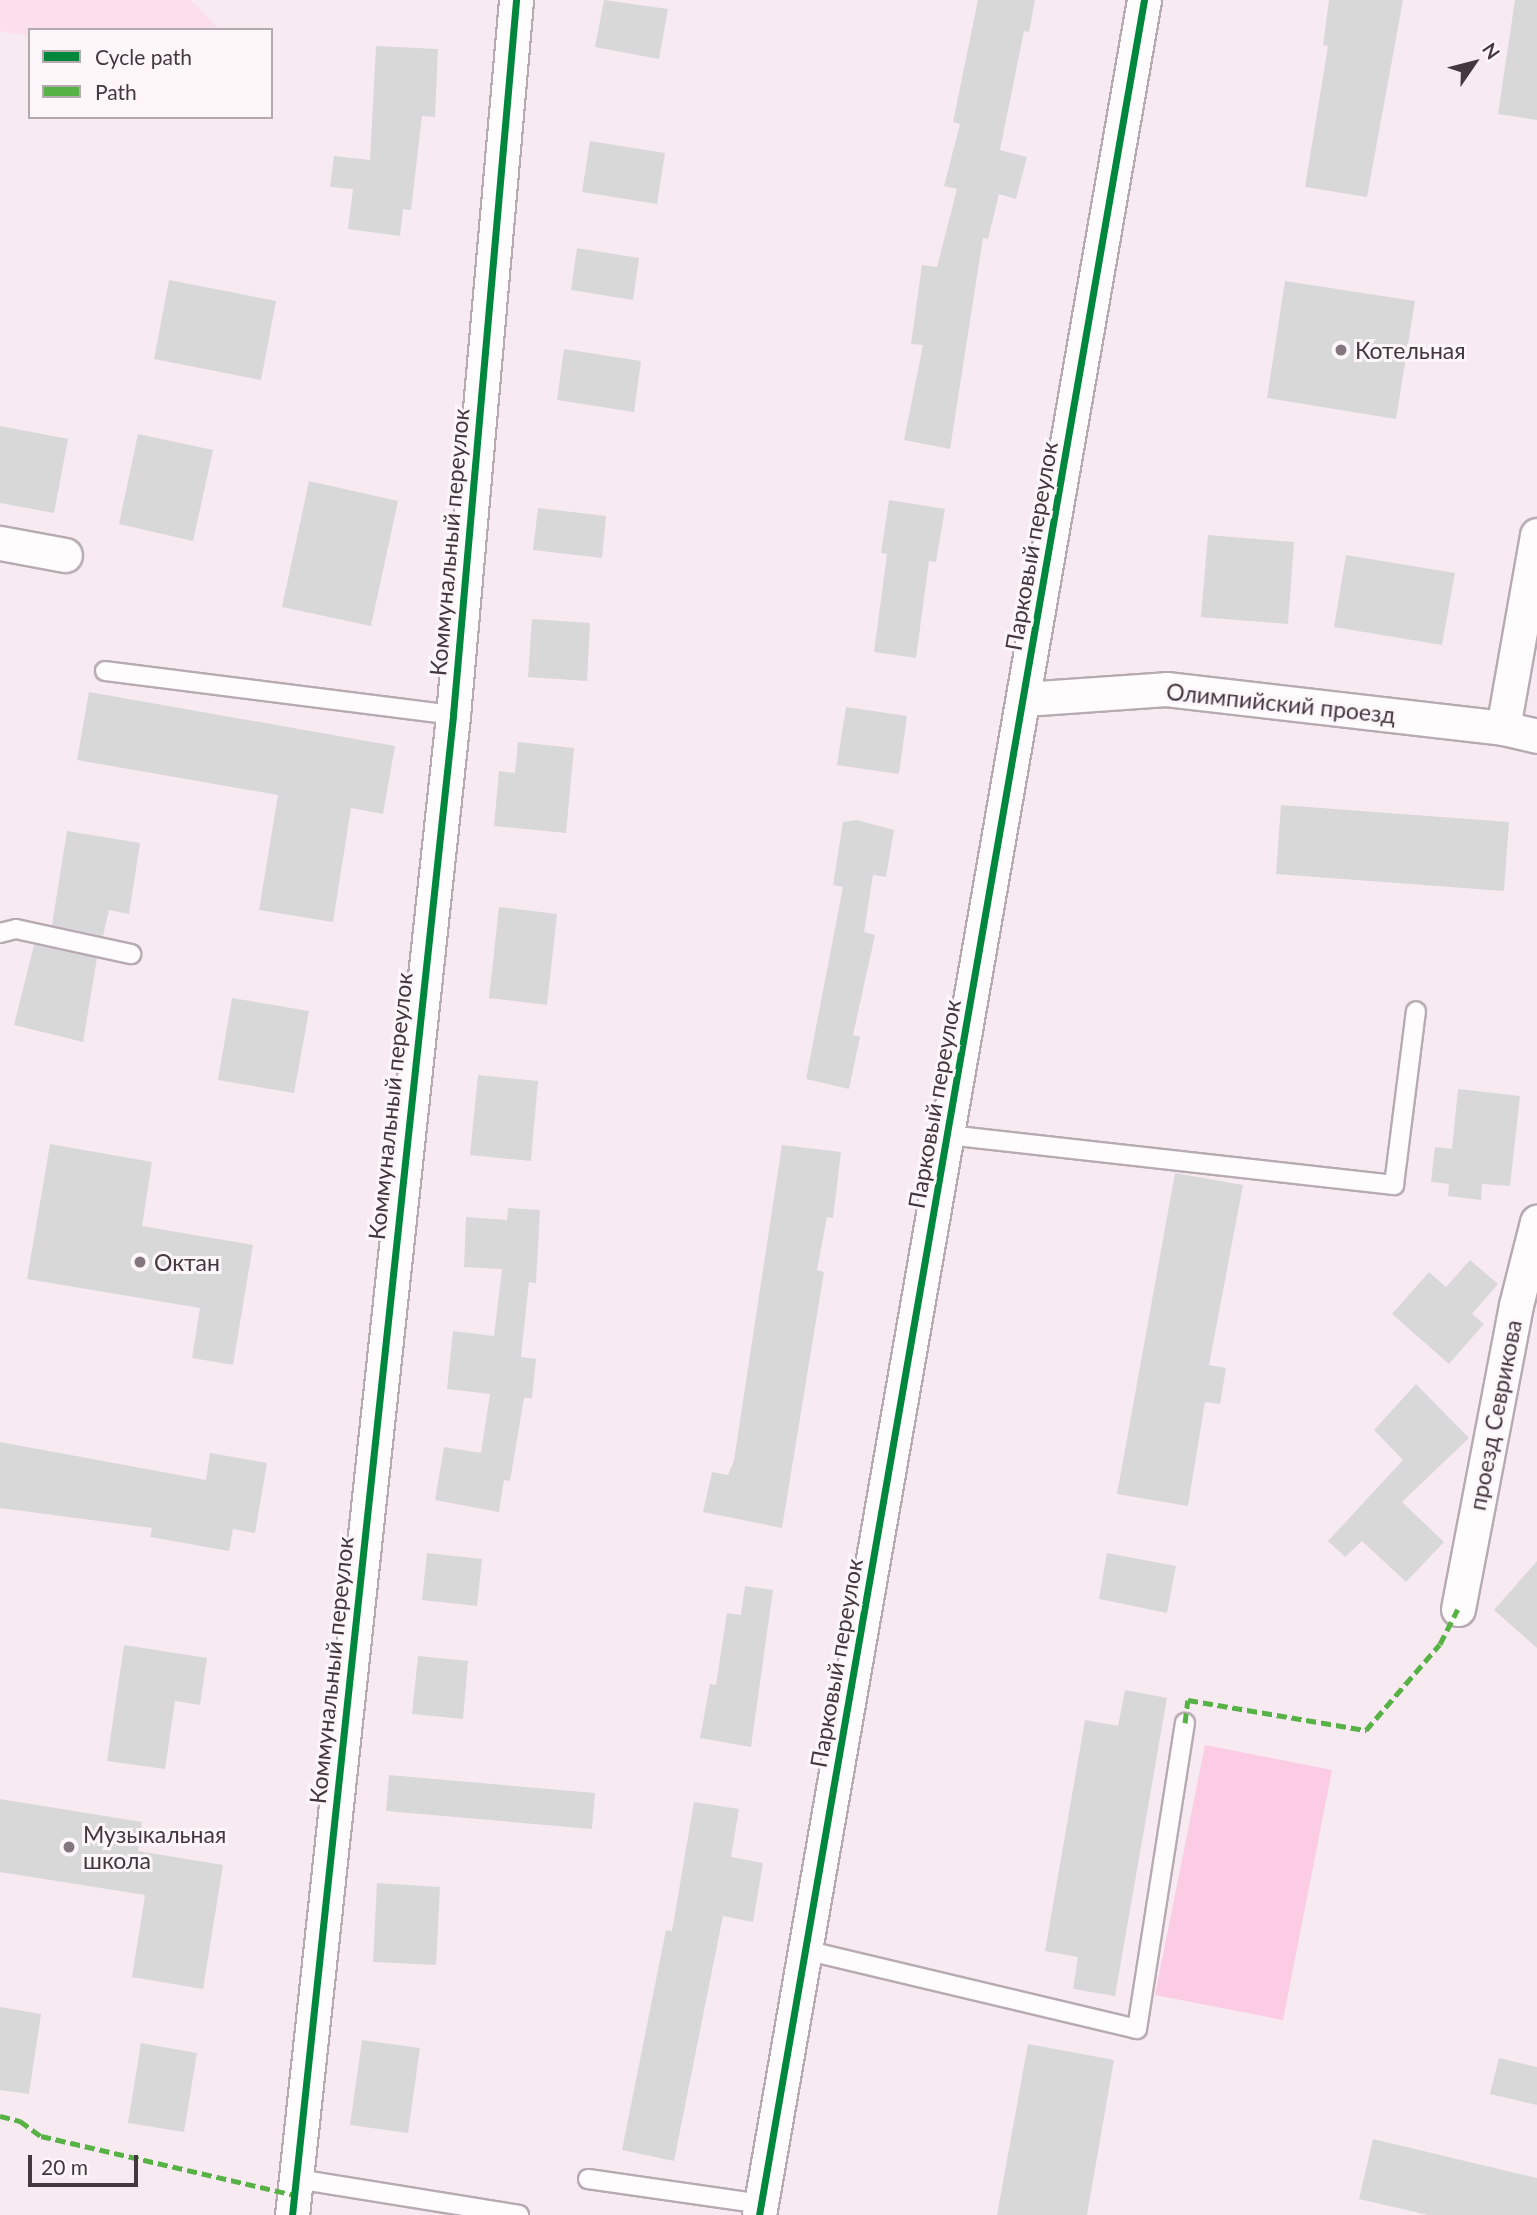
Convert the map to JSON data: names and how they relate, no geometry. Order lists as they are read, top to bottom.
{
  "streets": {
    "street": [
      "Коммунальный переулок",
      "Парковый переулок",
      "Олимпийский проезд",
      "проезд Севрикова"
    ]
  },
  "crossings": [
    ["Парковый переулок", "Олимпийский проезд"]
  ],
  "places": ["Котельная", "Октан", "Музыкальная школа"],
  "legend": ["Cycle path", "Path"],
  "scale_bar": "20 m",
  "north": "top right"
}
